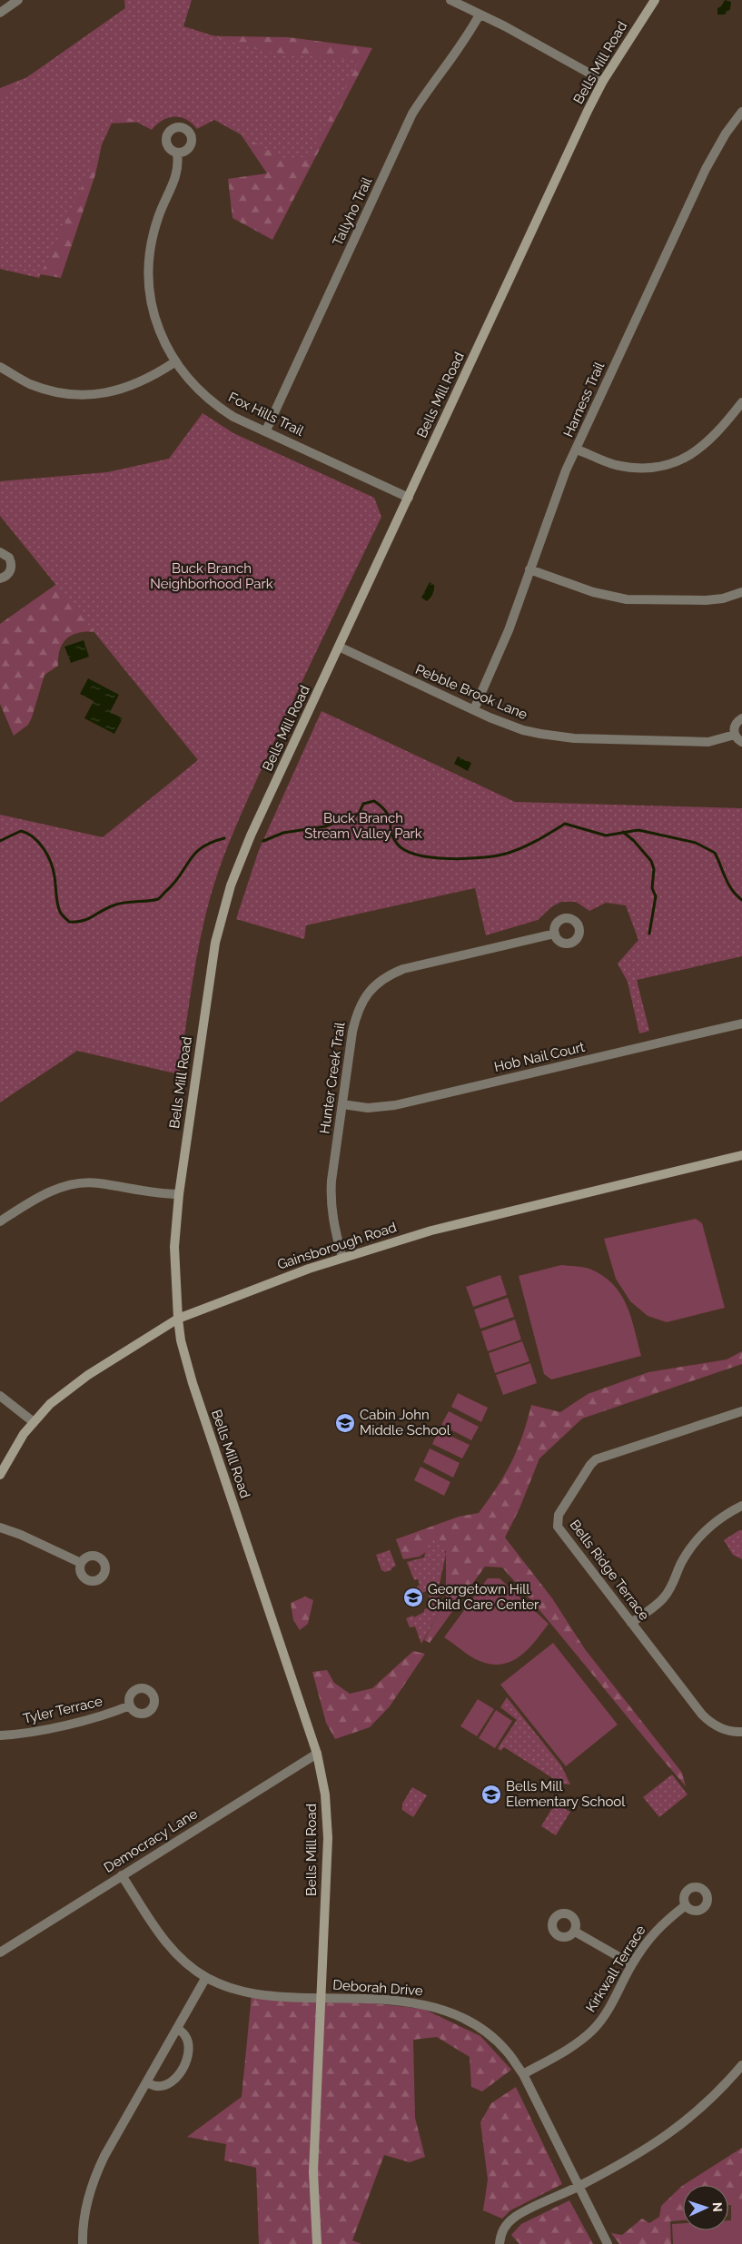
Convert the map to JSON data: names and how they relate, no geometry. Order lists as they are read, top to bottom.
{
  "streets": {
    "street": [
      "Bells Mill Road",
      "Tallyho Trail",
      "Harness Trail",
      "Fox Hills Trail",
      "Pebble Brook Lane",
      "Hob Nail Court",
      "Hunter Creek Trail",
      "Gainsborough Road",
      "Bells Ridge Terrace",
      "Tyler Terrace",
      "Democracy Lane",
      "Kirkwall Terrace",
      "Deborah Drive"
    ]
  },
  "crossings": [
    ["Bells Mill Road", "Fox Hills Trail"],
    ["Bells Mill Road", "Pebble Brook Lane"],
    ["Bells Mill Road", "Gainsborough Road"],
    ["Bells Mill Road", "Democracy Lane"],
    ["Bells Mill Road", "Deborah Drive"],
    ["Tallyho Trail", "Fox Hills Trail"],
    ["Harness Trail", "Pebble Brook Lane"],
    ["Hob Nail Court", "Hunter Creek Trail"],
    ["Hunter Creek Trail", "Gainsborough Road"],
    ["Democracy Lane", "Deborah Drive"],
    ["Kirkwall Terrace", "Deborah Drive"]
  ],
  "parks": ["Buck Branch Neighborhood Park", "Buck Branch Stream Valley Park"],
  "places": {
    "school or university": ["Cabin John Middle School", "Georgetown Hill Child Care Center", "Bells Mill Elementary School"]
  },
  "north": "right"
}
